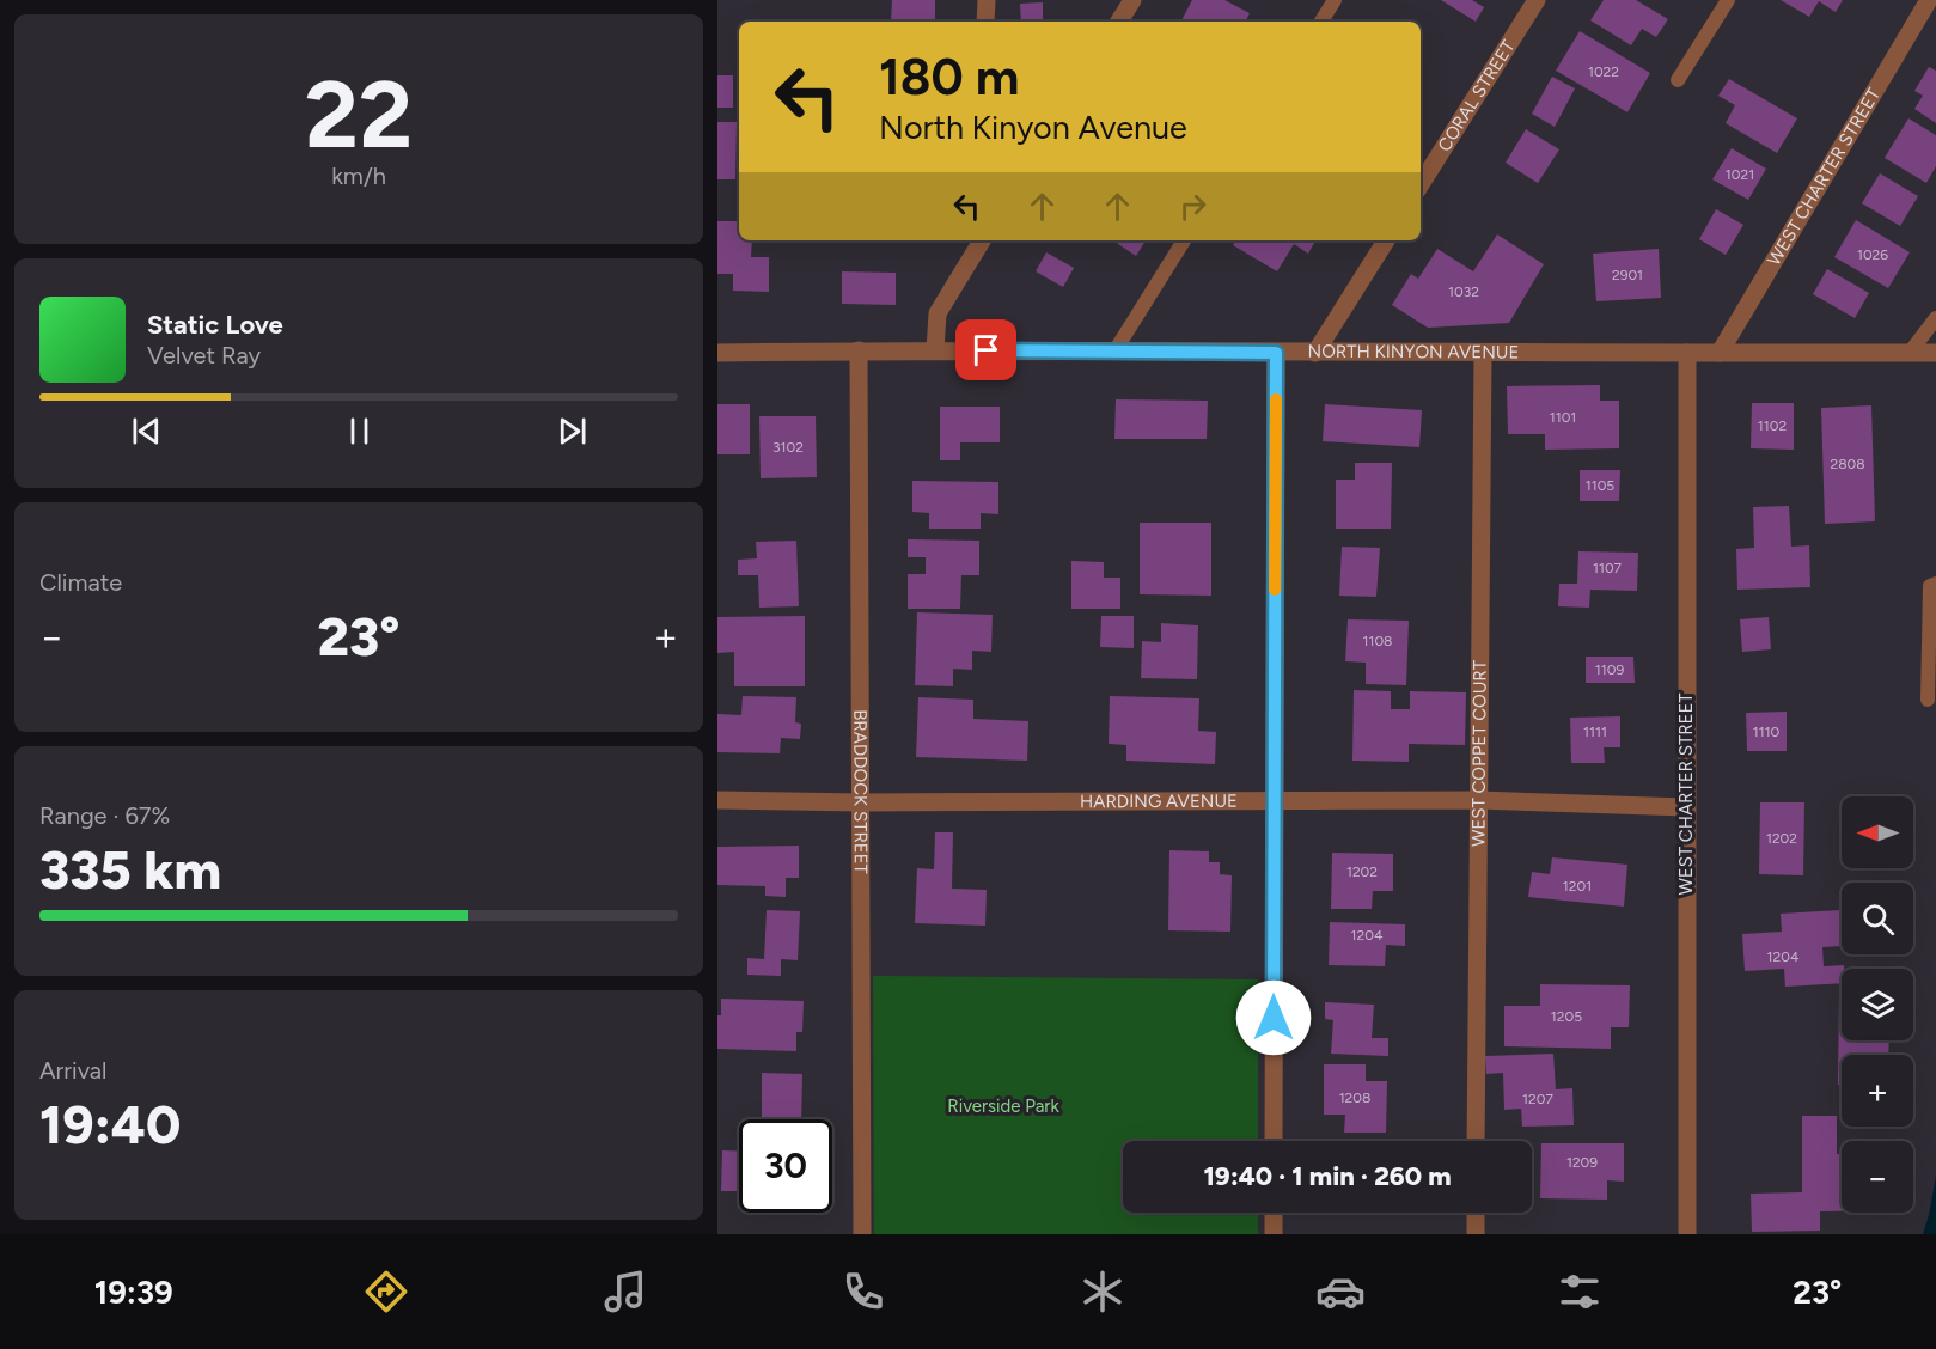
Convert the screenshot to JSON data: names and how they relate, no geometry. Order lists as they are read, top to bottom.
{
  "streets": {
    "street": [
      "CORAL STREET",
      "WEST CHARTER STREET",
      "NORTH KINYON AVENUE",
      "WEST COPPET COURT",
      "BRADDOCK STREET",
      "HARDING AVENUE"
    ]
  },
  "crossings": [
    ["WEST CHARTER STREET", "NORTH KINYON AVENUE"],
    ["WEST CHARTER STREET", "HARDING AVENUE"],
    ["NORTH KINYON AVENUE", "WEST COPPET COURT"],
    ["NORTH KINYON AVENUE", "BRADDOCK STREET"],
    ["WEST COPPET COURT", "HARDING AVENUE"],
    ["BRADDOCK STREET", "HARDING AVENUE"]
  ],
  "parks": ["Riverside Park"],
  "house_numbers": [
    "1022",
    "1021",
    "1026",
    "2901",
    "1032",
    "1101",
    "1102",
    "3102",
    "2808",
    "1105",
    "1107",
    "1108",
    "1109",
    "1111",
    "1110",
    "1202",
    "1202",
    "1201",
    "1204",
    "1204",
    "1205",
    "1208",
    "1207",
    "1209"
  ],
  "north": "left",
  "page": {
    "tile": [
      ["22", "km/h"],
      "Climate",
      ["Range · 67%", "335 km"],
      ["Arrival", "19:40"]
    ],
    "turn": ["180 m", "North Kinyon Avenue"],
    "song": ["Static Love", "Velvet Ray"],
    "heat": ["−", "23°", "+"],
    "map_buttons": ["+", "−"],
    "limit": "30",
    "trip": "19:40 · 1 min · 260 m",
    "tabs": ["19:39", "23°"]
  }
}
